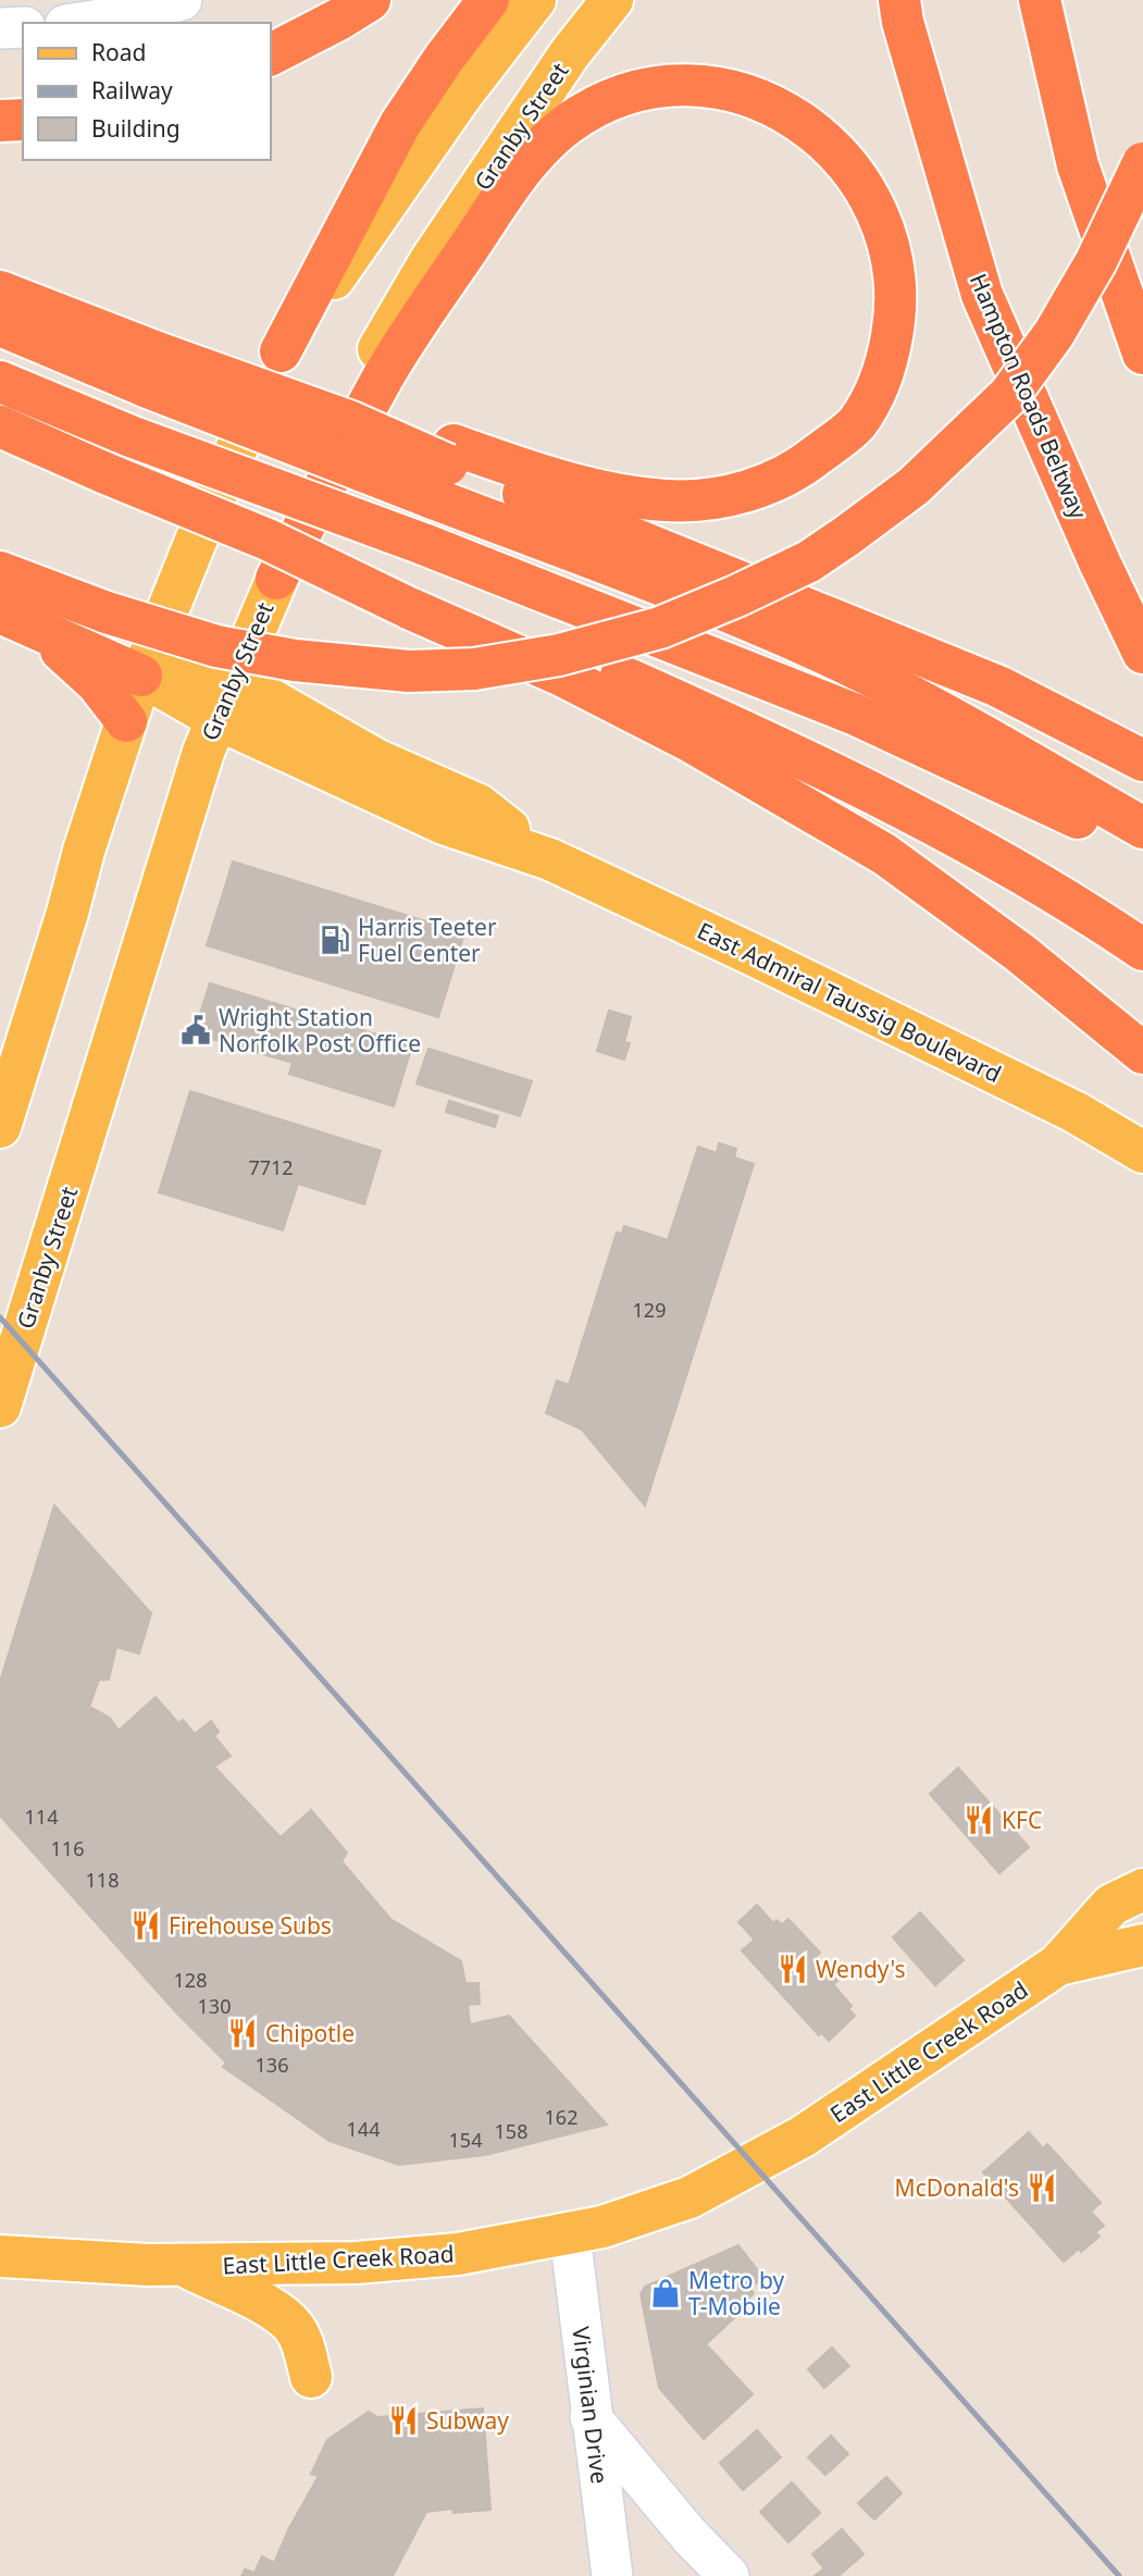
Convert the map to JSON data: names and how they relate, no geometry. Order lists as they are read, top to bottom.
{
  "streets": {
    "highway": ["Hampton Roads Beltway"],
    "main road": ["Granby Street", "East Admiral Taussig Boulevard", "East Little Creek Road"],
    "street": ["Virginian Drive"]
  },
  "crossings": [
    ["Granby Street", "East Admiral Taussig Boulevard"],
    ["East Little Creek Road", "Virginian Drive"]
  ],
  "places": {
    "fuel station": ["Harris Teeter Fuel Center"],
    "public building": ["Wright Station Norfolk Post Office"],
    "restaurant": [
      "KFC",
      "Firehouse Subs",
      "Wendy's",
      "Chipotle",
      "McDonald's",
      "Subway"
    ],
    "shop": ["Metro by T-Mobile"]
  },
  "house_numbers": [
    "7712",
    "129",
    "114",
    "116",
    "118",
    "128",
    "130",
    "136",
    "162",
    "144",
    "158",
    "154"
  ],
  "legend": ["Road", "Railway", "Building"]
}
